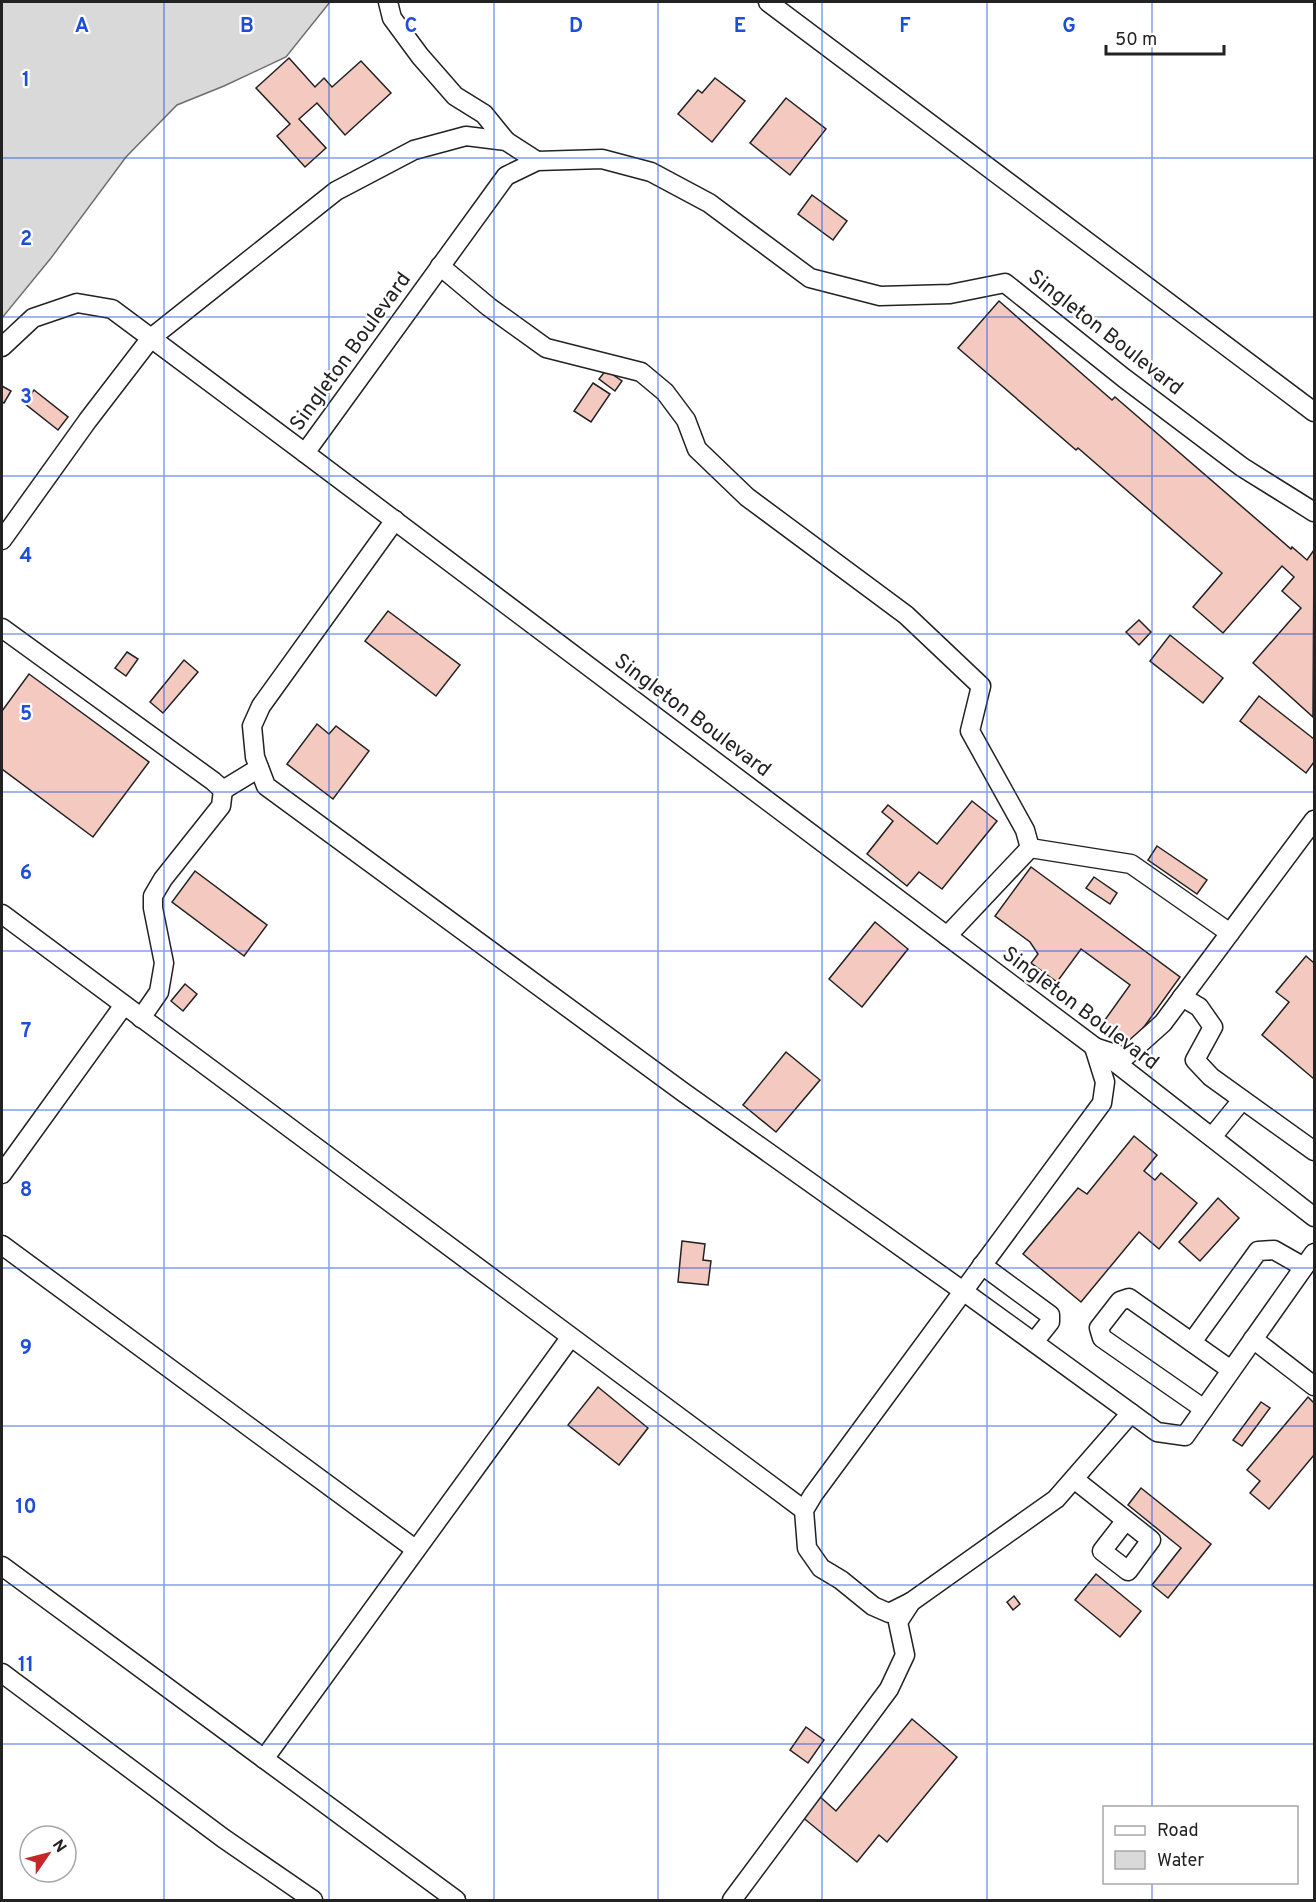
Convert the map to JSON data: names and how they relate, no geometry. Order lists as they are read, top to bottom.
{
  "streets": {
    "lane": ["Singleton Boulevard"]
  },
  "legend": ["Road", "Water"],
  "scale_bar": "50 m",
  "north": "top right",
  "grid": {
    "columns": [
      "A",
      "B",
      "C",
      "D",
      "E",
      "F",
      "G"
    ],
    "rows": [
      "1",
      "2",
      "3",
      "4",
      "5",
      "6",
      "7",
      "8",
      "9",
      "10",
      "11"
    ]
  }
}
